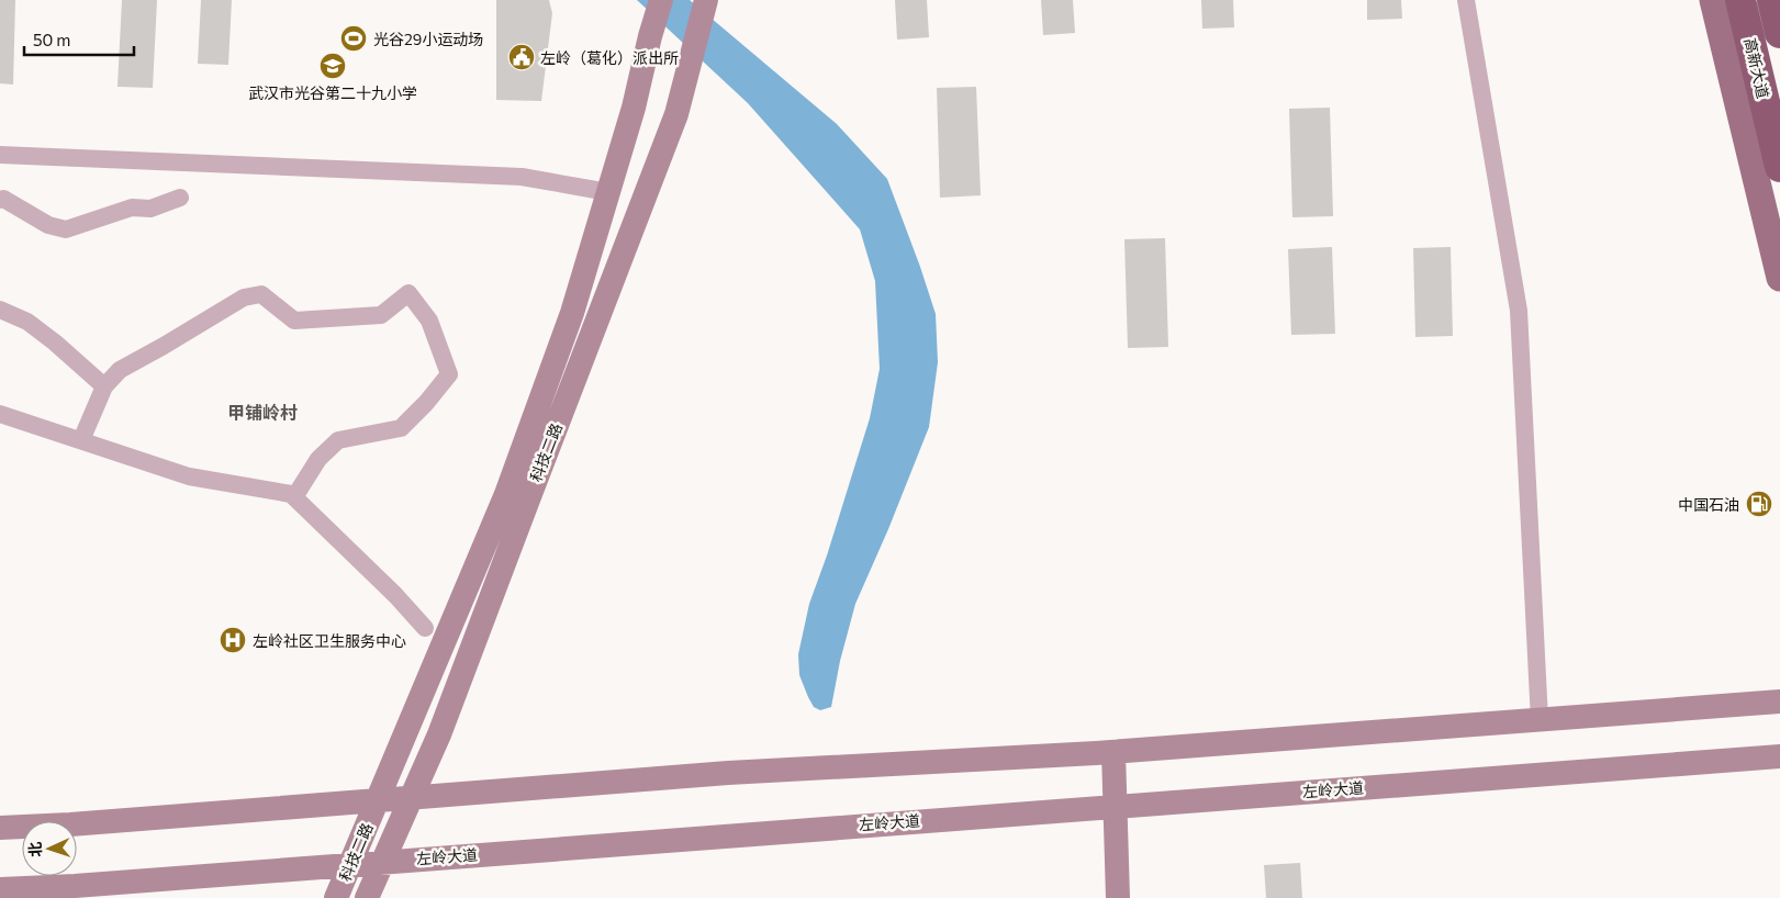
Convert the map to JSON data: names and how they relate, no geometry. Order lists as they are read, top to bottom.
{
  "streets": {
    "highway": ["高新大道"],
    "street": ["科技二路", "左岭大道"]
  },
  "crossings": [
    ["科技二路", "左岭大道"]
  ],
  "districts": ["甲铺岭村"],
  "places": {
    "sports": ["光谷29小运动场"],
    "public building": ["左岭（葛化）派出所"],
    "school or university": ["武汉市光谷第二十九小学"],
    "fuel station": ["中国石油"],
    "hospital": ["左岭社区卫生服务中心"]
  },
  "scale_bar": "50 m",
  "north": "left"
}
